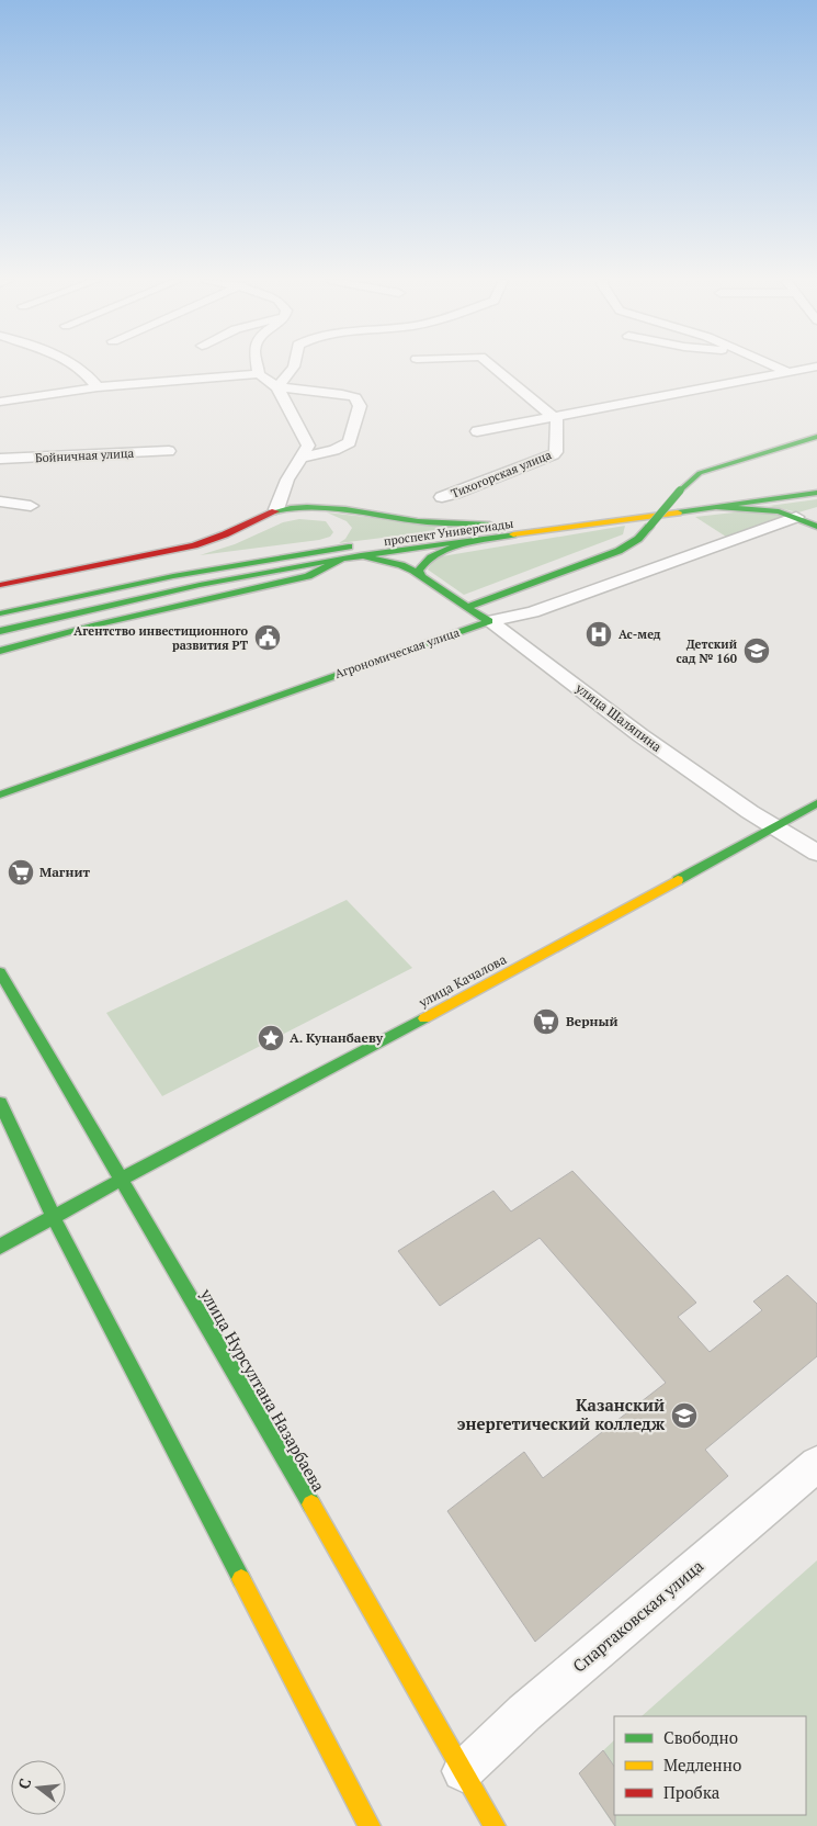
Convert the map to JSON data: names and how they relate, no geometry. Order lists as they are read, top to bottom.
{
  "streets": {
    "main road": [
      "проспект Универсиады",
      "Агрономическая улица",
      "улица Шаляпина",
      "улица Качалова",
      "улица Нурсултана Назарбаева"
    ],
    "street": ["Бойничная улица", "Тихогорская улица", "Спартаковская улица"]
  },
  "crossings": [
    ["проспект Универсиады", "улица Шаляпина"],
    ["Агрономическая улица", "улица Шаляпина"],
    ["улица Шаляпина", "улица Качалова"],
    ["улица Качалова", "улица Нурсултана Назарбаева"],
    ["улица Нурсултана Назарбаева", "Спартаковская улица"]
  ],
  "places": {
    "hospital": ["Ас-мед"],
    "public building": ["Агентство инвестиционного развития РТ"],
    "school or university": ["Детский сад № 160", "Казанский энергетический колледж"],
    "supermarket": ["Магнит", "Верный"],
    "place": ["А. Кунанбаеву"]
  },
  "legend": ["Свободно", "Медленно", "Пробка"],
  "north": "left"
}
